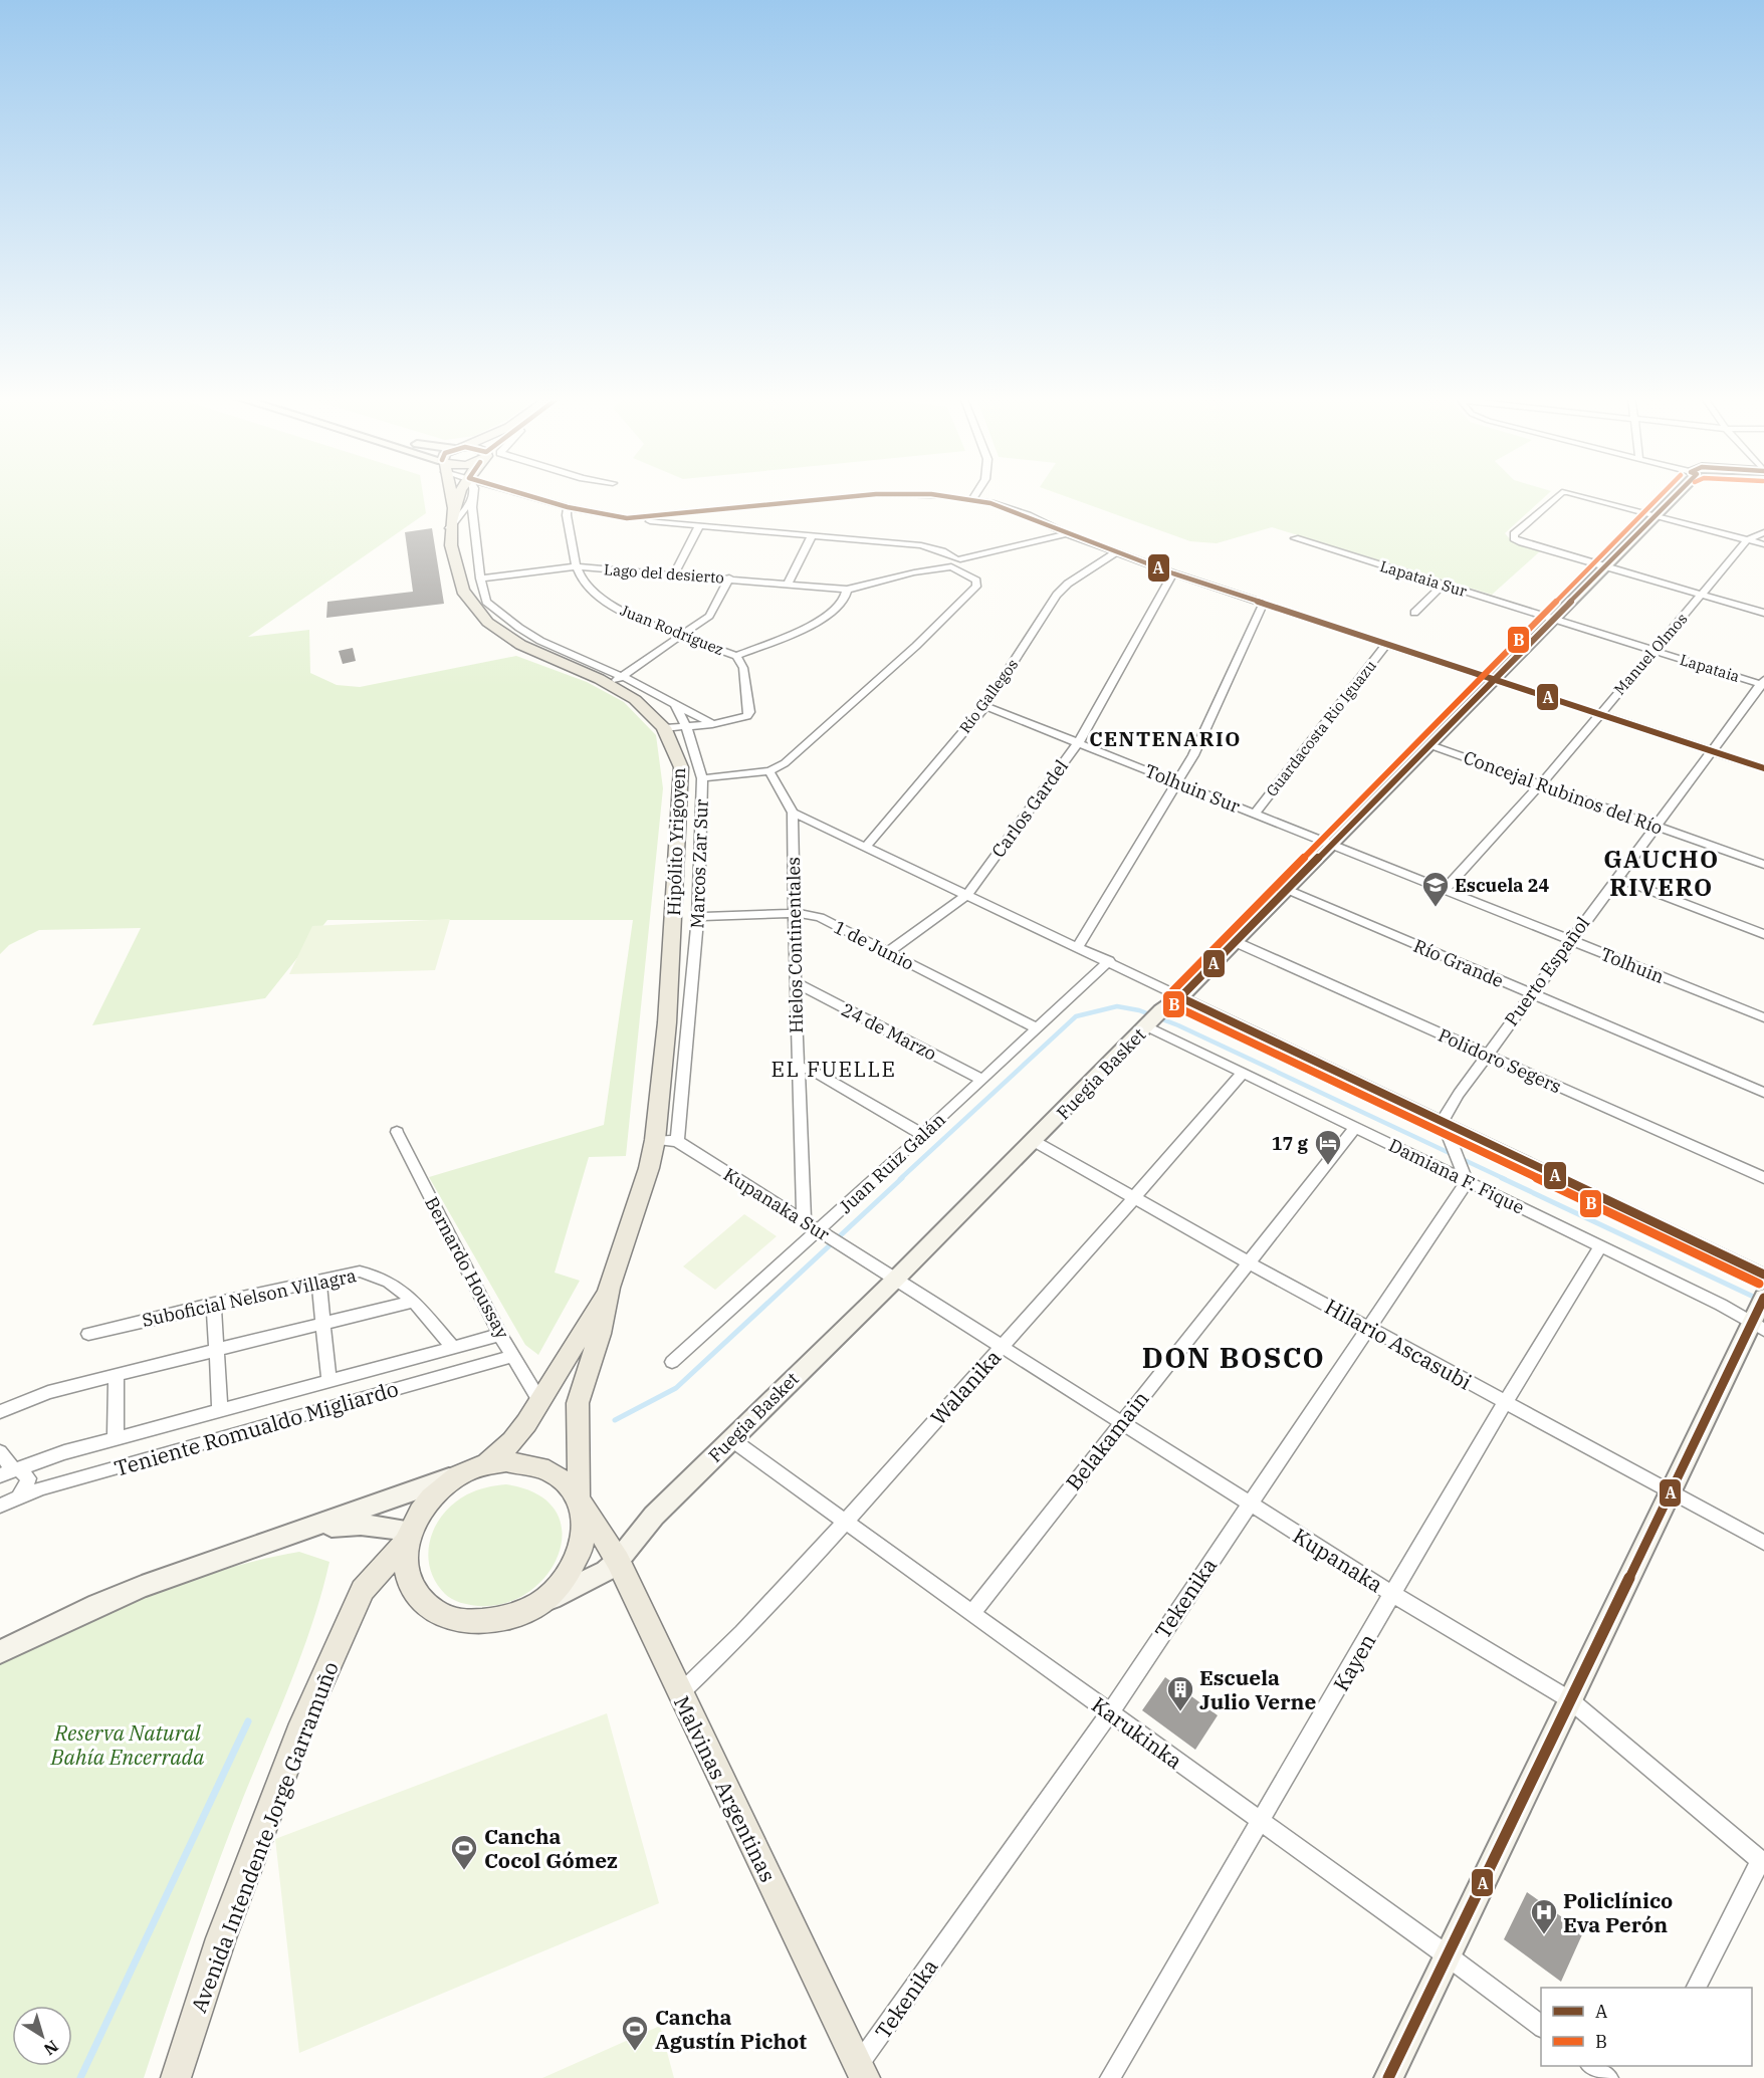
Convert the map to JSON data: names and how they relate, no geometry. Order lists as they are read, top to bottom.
{
  "streets": {
    "main road": [
      "Hipólito Yrigoyen",
      "Fuegia Basket",
      "Malvinas Argentinas",
      "Avenida Intendente Jorge Garramuño"
    ],
    "street": [
      "Lago del desierto",
      "Lapataia Sur",
      "Juan Rodríguez",
      "Manuel Olmos",
      "Lapataia",
      "Río Gallegos",
      "Guardacosta Rio Iguazu",
      "Tolhuin Sur",
      "Concejal Rubinos del Río",
      "Carlos Gardel",
      "Marcos Zar Sur",
      "Hielos Continentales",
      "1 de Junio",
      "Río Grande",
      "Tolhuin",
      "Puerto Español",
      "24 de Marzo",
      "Polidoro Segers",
      "Juan Ruiz Galán",
      "Damiana F. Fique",
      "Kupanaka Sur",
      "Bernardo Houssay",
      "Suboficial Nelson Villagra",
      "Hilario Ascasubi",
      "Walanika",
      "Teniente Romualdo Migliardo",
      "Belakamain",
      "Kupanaka",
      "Tekenika",
      "Kayen",
      "Karukinka"
    ]
  },
  "crossings": [
    ["Lago del desierto", "Juan Rodríguez"],
    ["Lapataia Sur", "Lapataia"],
    ["Lapataia Sur", "Fuegia Basket"],
    ["Juan Rodríguez", "Hipólito Yrigoyen"],
    ["Juan Rodríguez", "Marcos Zar Sur"],
    ["Manuel Olmos", "Lapataia"],
    ["Manuel Olmos", "Concejal Rubinos del Río"],
    ["Manuel Olmos", "Tolhuin"],
    ["Lapataia", "Puerto Español"],
    ["Lapataia", "Fuegia Basket"],
    ["Río Gallegos", "Tolhuin Sur"],
    ["Guardacosta Rio Iguazu", "Tolhuin Sur"],
    ["Tolhuin Sur", "Carlos Gardel"],
    ["Tolhuin Sur", "Tolhuin"],
    ["Tolhuin Sur", "Fuegia Basket"],
    ["Concejal Rubinos del Río", "Puerto Español"],
    ["Concejal Rubinos del Río", "Fuegia Basket"],
    ["Carlos Gardel", "1 de Junio"],
    ["Hipólito Yrigoyen", "Kupanaka Sur"],
    ["Marcos Zar Sur", "1 de Junio"],
    ["Marcos Zar Sur", "Kupanaka Sur"],
    ["Hielos Continentales", "1 de Junio"],
    ["Hielos Continentales", "24 de Marzo"],
    ["Hielos Continentales", "Kupanaka Sur"],
    ["1 de Junio", "Juan Ruiz Galán"],
    ["Río Grande", "Puerto Español"],
    ["Río Grande", "Fuegia Basket"],
    ["Tolhuin", "Puerto Español"],
    ["Tolhuin", "Fuegia Basket"],
    ["Puerto Español", "Polidoro Segers"],
    ["24 de Marzo", "Juan Ruiz Galán"],
    ["Polidoro Segers", "Fuegia Basket"],
    ["Fuegia Basket", "Damiana F. Fique"],
    ["Fuegia Basket", "Kupanaka Sur"],
    ["Fuegia Basket", "Hilario Ascasubi"],
    ["Fuegia Basket", "Kupanaka"],
    ["Fuegia Basket", "Karukinka"],
    ["Fuegia Basket", "Malvinas Argentinas"],
    ["Fuegia Basket", "Avenida Intendente Jorge Garramuño"],
    ["Juan Ruiz Galán", "Kupanaka Sur"],
    ["Damiana F. Fique", "Walanika"],
    ["Damiana F. Fique", "Belakamain"],
    ["Damiana F. Fique", "Tekenika"],
    ["Damiana F. Fique", "Kayen"],
    ["Kupanaka Sur", "Kupanaka"],
    ["Bernardo Houssay", "Teniente Romualdo Migliardo"],
    ["Suboficial Nelson Villagra", "Teniente Romualdo Migliardo"],
    ["Hilario Ascasubi", "Walanika"],
    ["Hilario Ascasubi", "Belakamain"],
    ["Hilario Ascasubi", "Tekenika"],
    ["Hilario Ascasubi", "Kayen"],
    ["Walanika", "Kupanaka"],
    ["Walanika", "Karukinka"],
    ["Walanika", "Malvinas Argentinas"],
    ["Belakamain", "Kupanaka"],
    ["Belakamain", "Karukinka"],
    ["Kupanaka", "Tekenika"],
    ["Kupanaka", "Kayen"],
    ["Tekenika", "Karukinka"],
    ["Tekenika", "Malvinas Argentinas"],
    ["Kayen", "Karukinka"],
    ["Malvinas Argentinas", "Avenida Intendente Jorge Garramuño"]
  ],
  "districts": [
    "CENTENARIO",
    "GAUCHO RIVERO",
    "EL FUELLE",
    "DON BOSCO"
  ],
  "parks": ["Reserva Natural Bahía Encerrada"],
  "places": {
    "school or university": ["Escuela 24"],
    "hotel": ["17 g"],
    "building": ["Escuela Julio Verne"],
    "sports": ["Cancha Cocol Gómez", "Cancha Agustín Pichot"],
    "hospital": ["Policlínico Eva Perón"]
  },
  "lines": ["transit line A", "transit line B"],
  "legend": ["A", "B"],
  "north": "bottom right"
}
